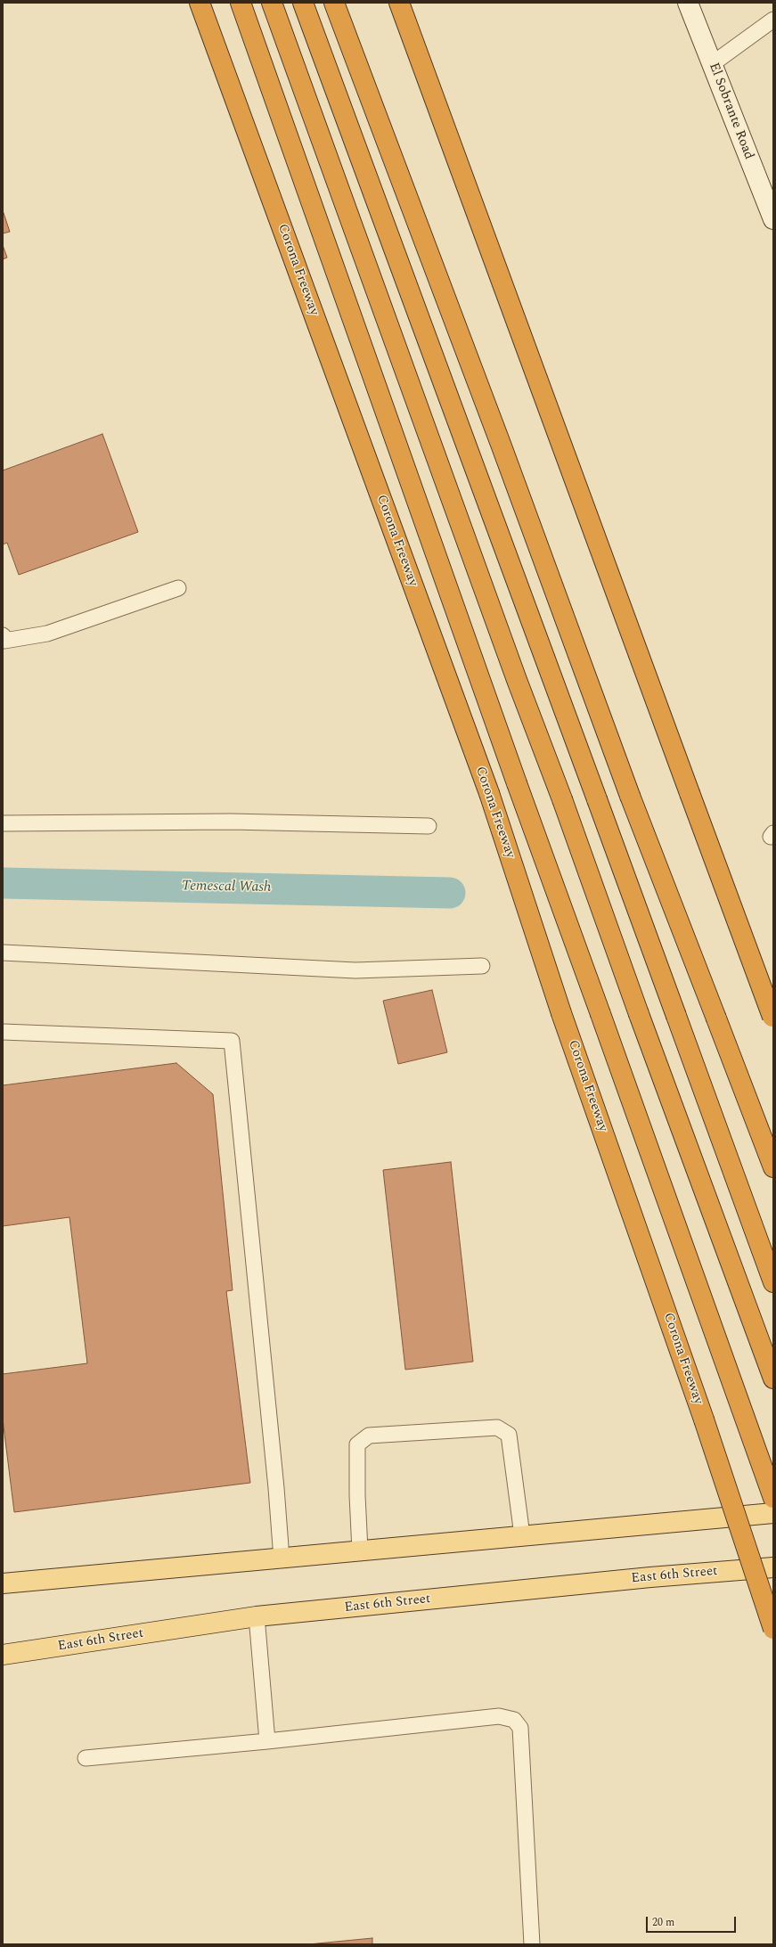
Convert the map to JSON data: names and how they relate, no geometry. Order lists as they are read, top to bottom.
{
  "streets": {
    "highway": ["Corona Freeway"],
    "main road": ["East 6th Street"],
    "street": ["El Sobrante Road"]
  },
  "water": ["Temescal Wash"],
  "scale_bar": "20 m"
}
